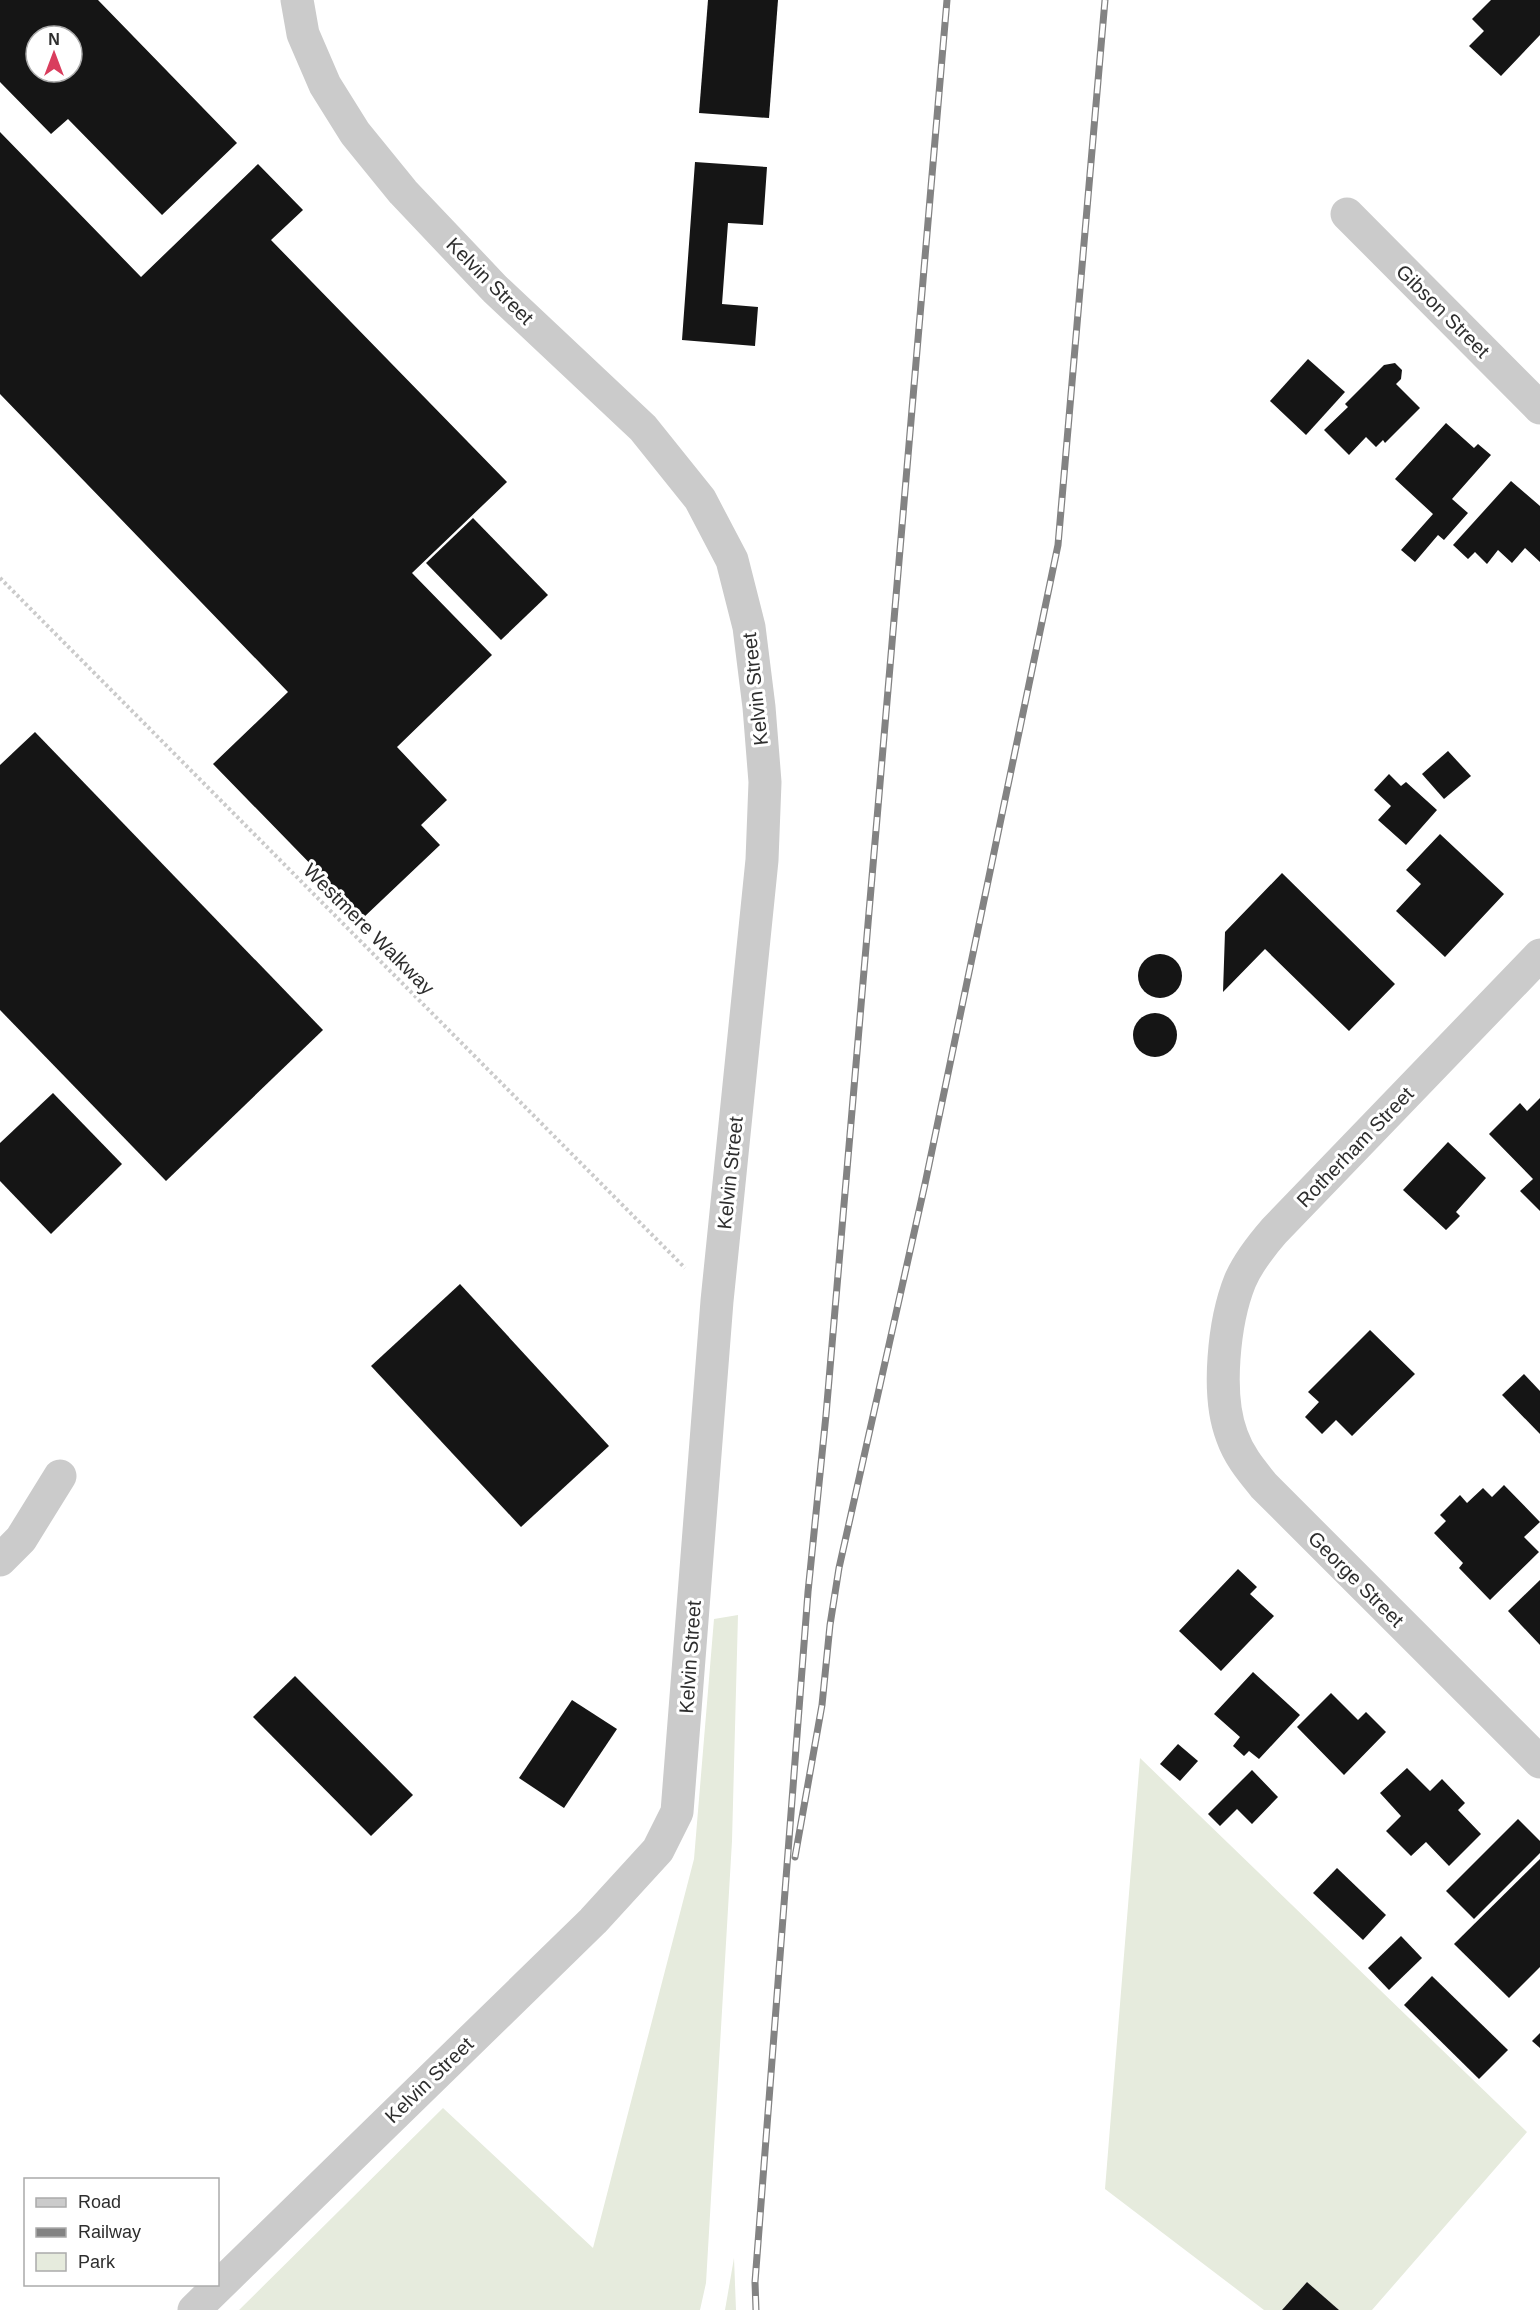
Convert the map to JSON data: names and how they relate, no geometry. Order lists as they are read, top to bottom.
{
  "streets": {
    "street": [
      "Kelvin Street",
      "Gibson Street",
      "Rotherham Street",
      "George Street"
    ],
    "path": ["Westmere Walkway"]
  },
  "crossings": [
    ["Kelvin Street", "Westmere Walkway"],
    ["Rotherham Street", "George Street"]
  ],
  "legend": ["Road", "Railway", "Park"],
  "north": "top"
}
